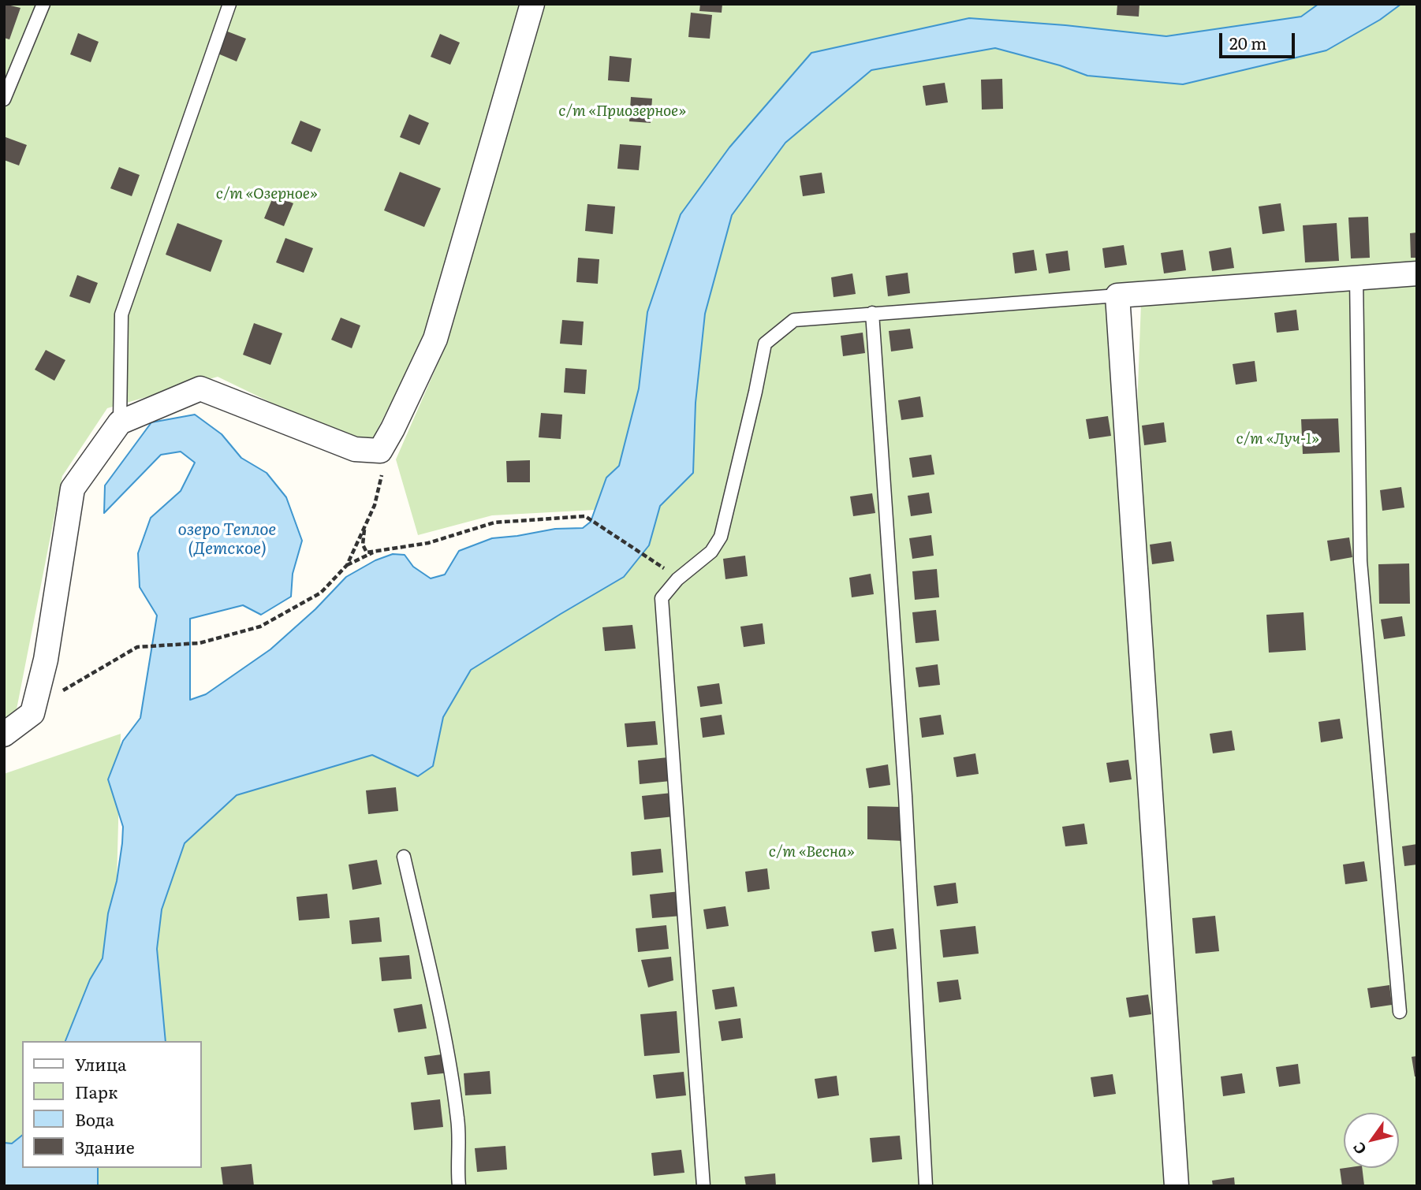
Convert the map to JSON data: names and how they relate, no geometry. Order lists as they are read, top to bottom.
{
  "water": ["озеро Теплое (Детское)"],
  "parks": [
    "с/т «Приозерное»",
    "с/т «Озерное»",
    "с/т «Луч-1»",
    "с/т «Весна»"
  ],
  "legend": [
    "Улица",
    "Парк",
    "Вода",
    "Здание"
  ],
  "scale_bar": "20 m",
  "north": "bottom left"
}
